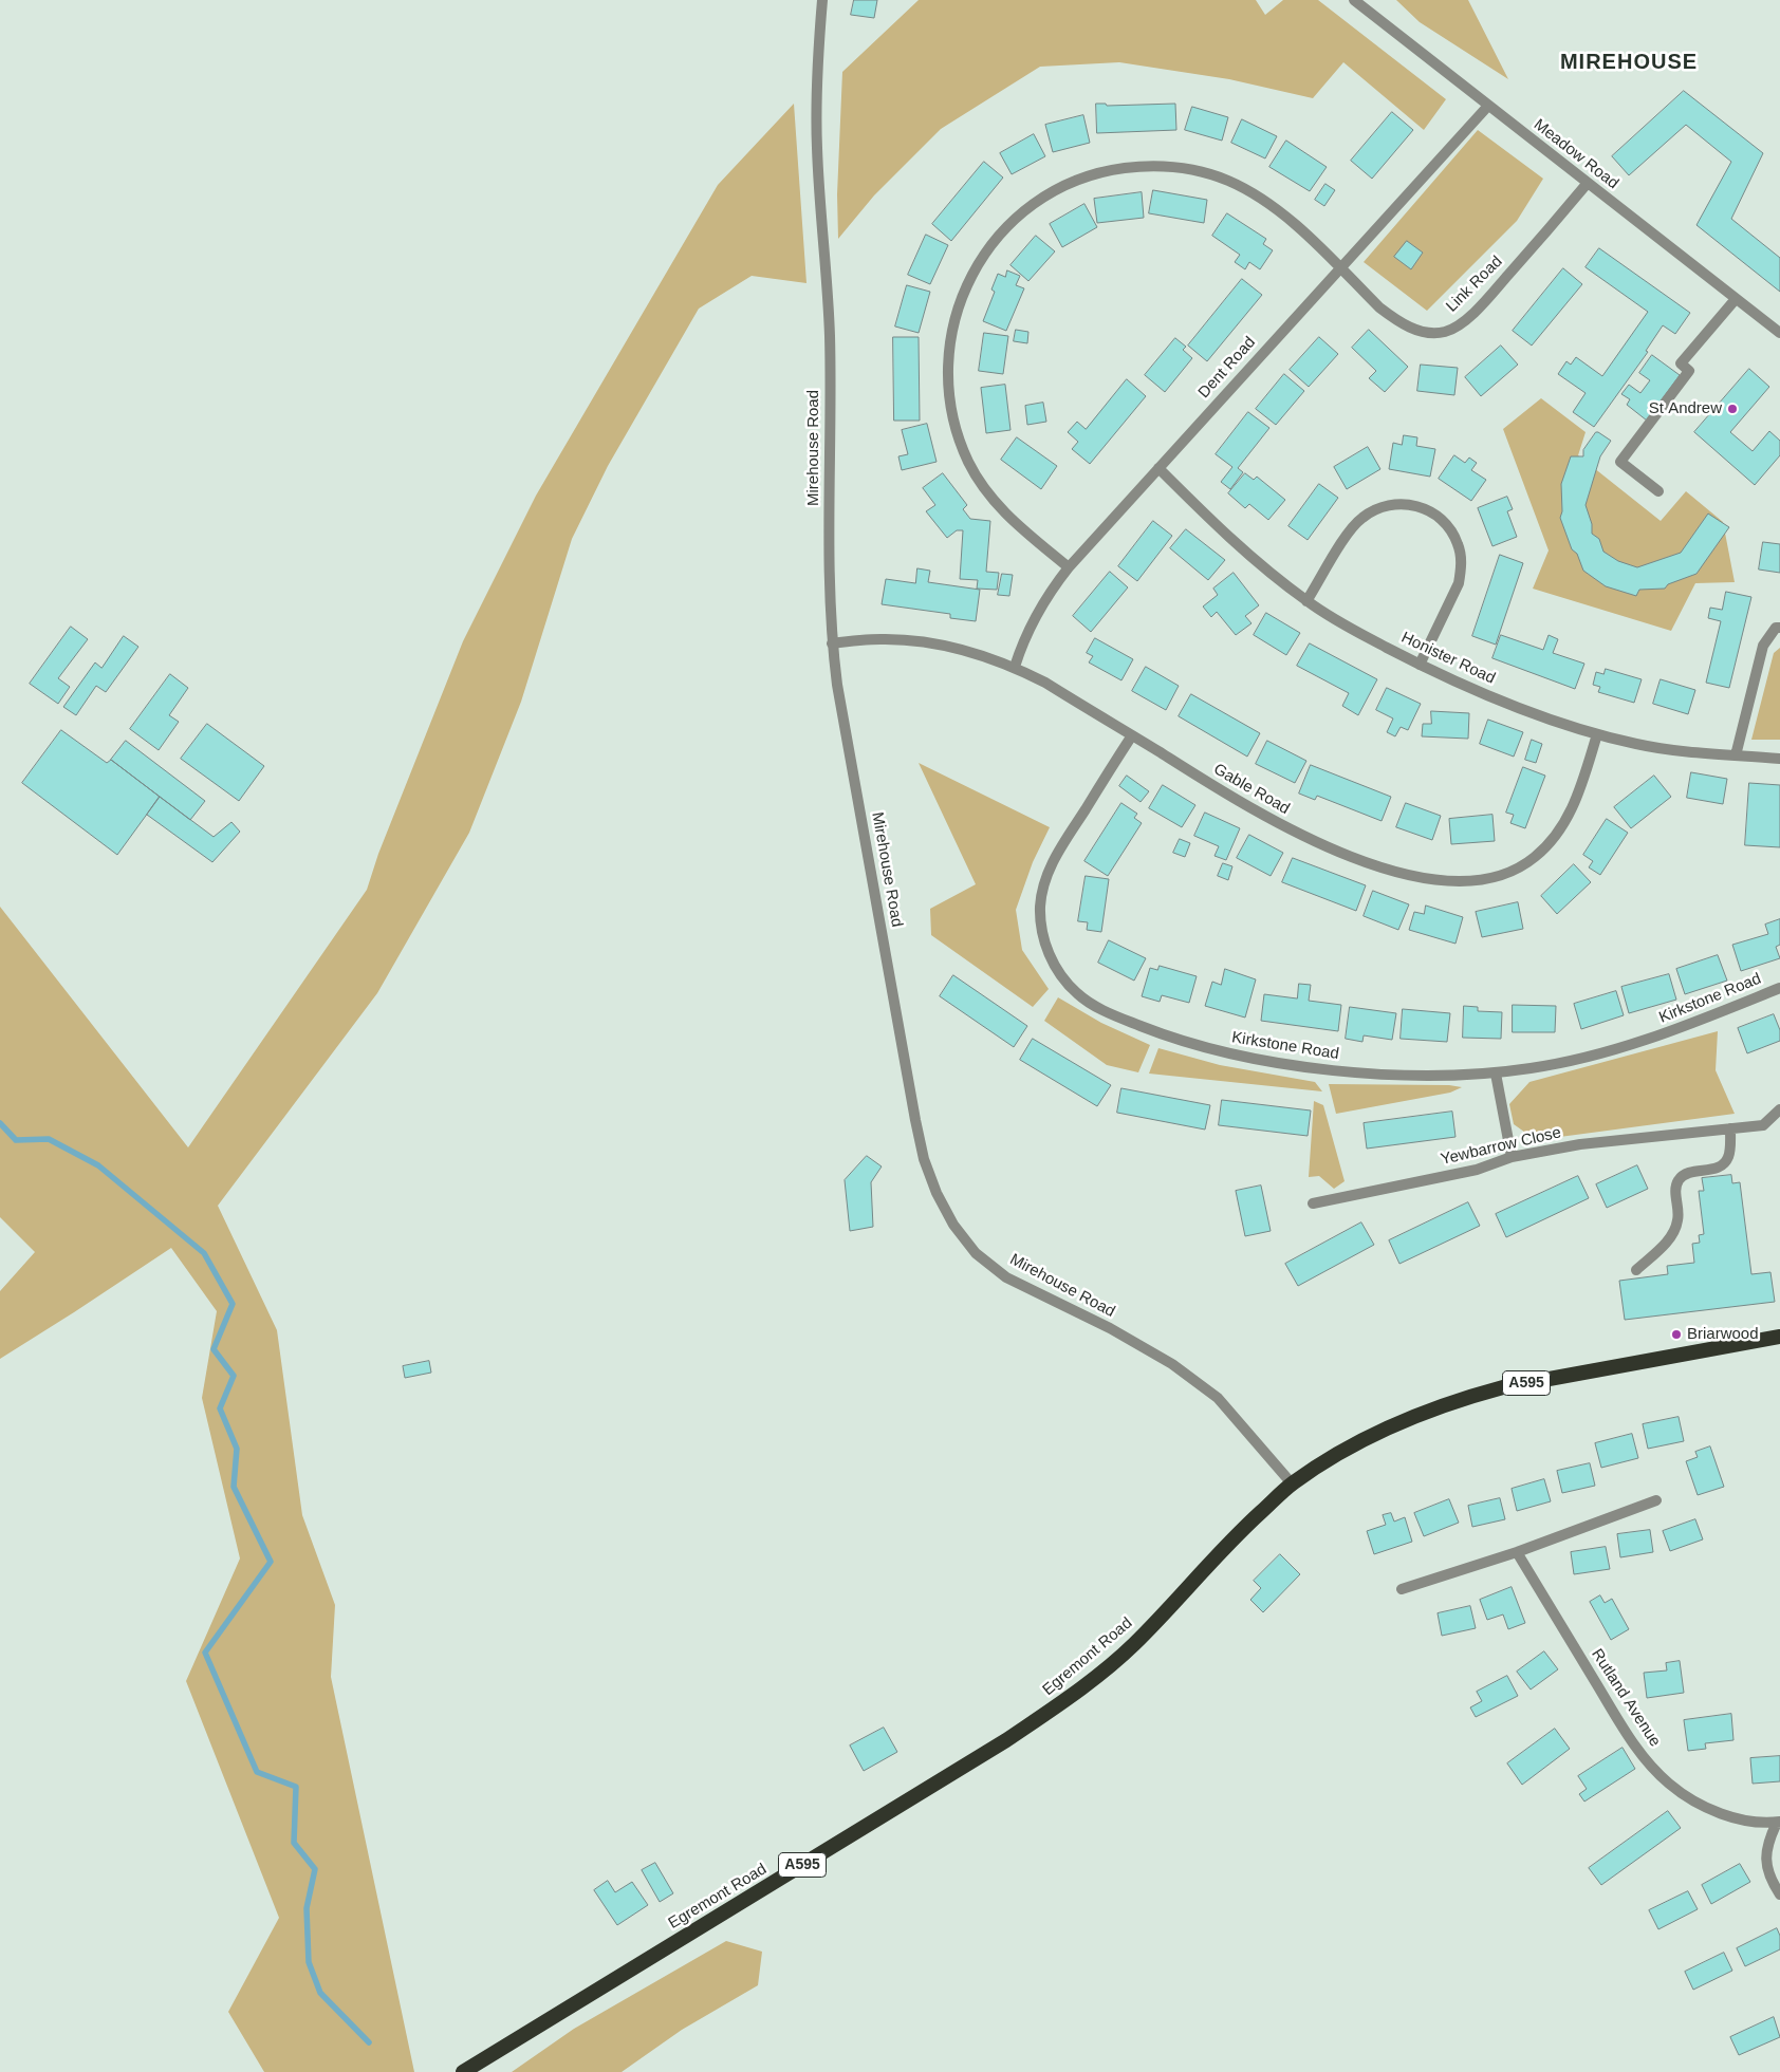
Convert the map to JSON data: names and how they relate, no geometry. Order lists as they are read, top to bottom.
{
  "streets": {
    "highway": ["A595", "Egremont Road"],
    "street": [
      "Meadow Road",
      "Link Road",
      "Dent Road",
      "Mirehouse Road",
      "Honister Road",
      "Gable Road",
      "Kirkstone Road",
      "Yewbarrow Close",
      "Rutland Avenue"
    ]
  },
  "crossings": [
    ["Meadow Road", "Link Road"],
    ["Meadow Road", "Dent Road"],
    ["Link Road", "Dent Road"],
    ["Dent Road", "Honister Road"],
    ["Dent Road", "Gable Road"],
    ["Mirehouse Road", "Gable Road"],
    ["Mirehouse Road", "Egremont Road"],
    ["Honister Road", "Gable Road"],
    ["Gable Road", "Kirkstone Road"]
  ],
  "districts": ["MIREHOUSE"],
  "places": ["St Andrew", "Briarwood"]
}
